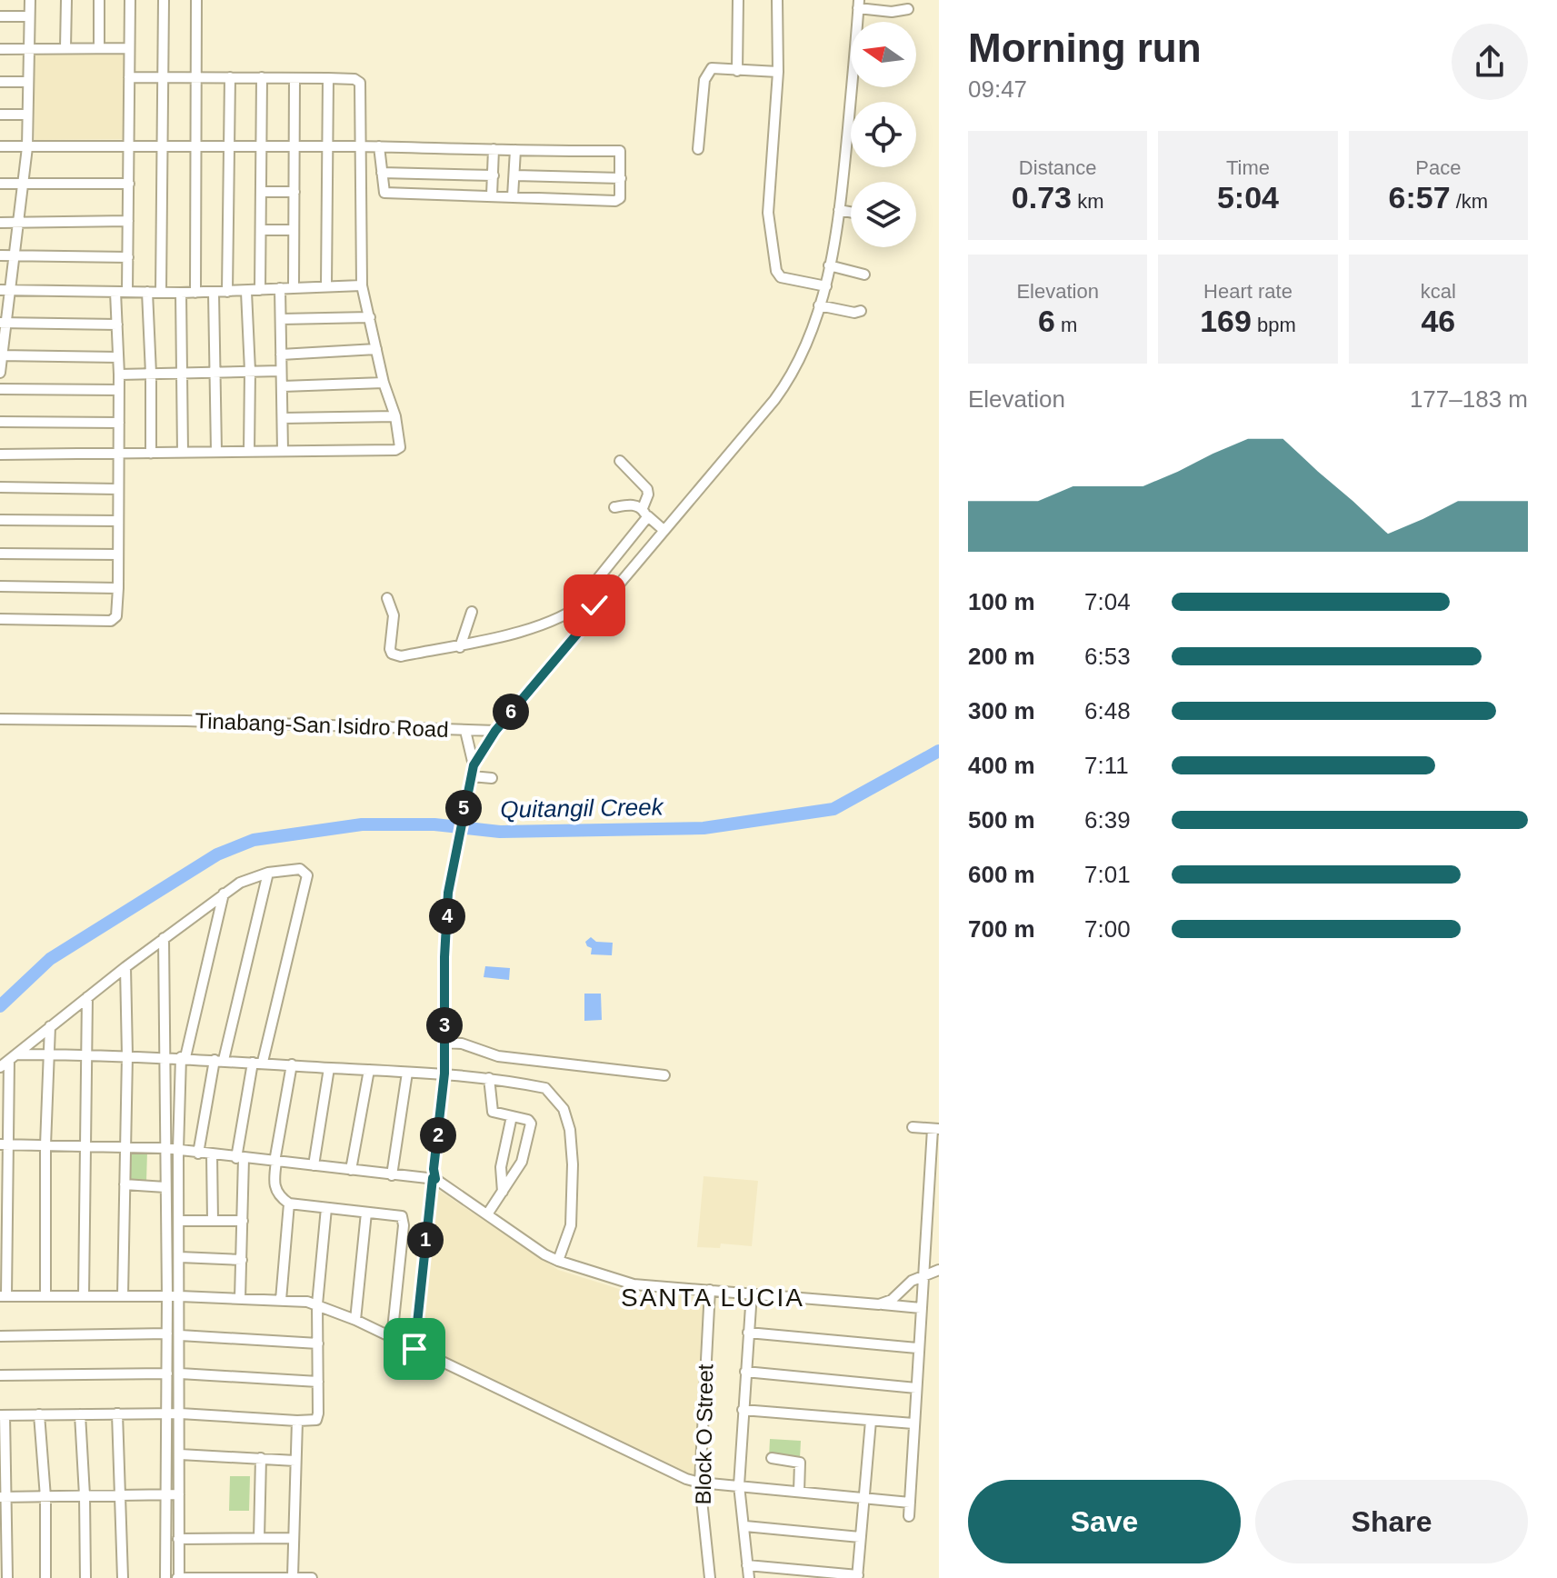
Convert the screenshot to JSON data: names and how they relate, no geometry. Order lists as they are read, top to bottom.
{
  "streets": {
    "street": ["Tinabang-San Isidro Road", "Block O Street"]
  },
  "districts": ["SANTA LUCIA"],
  "water": ["Quitangil Creek"],
  "north": "left",
  "page": {
    "heading": ["Morning run", "09:47"],
    "stats": [
      ["Distance", "0.73 km"],
      ["Time", "5:04"],
      ["Pace", "6:57 /km"],
      ["Elevation", "6 m"],
      ["Heart rate", "169 bpm"],
      ["kcal", "46"]
    ],
    "chart": ["Elevation", "177–183 m"],
    "list": [
      {
        "name": "100 m",
        "note": "7:04"
      },
      {
        "name": "200 m",
        "note": "6:53"
      },
      {
        "name": "300 m",
        "note": "6:48"
      },
      {
        "name": "400 m",
        "note": "7:11"
      },
      {
        "name": "500 m",
        "note": "6:39"
      },
      {
        "name": "600 m",
        "note": "7:01"
      },
      {
        "name": "700 m",
        "note": "7:00"
      }
    ],
    "pins": [
      "6",
      "5",
      "4",
      "3",
      "2",
      "1"
    ],
    "buttons": ["Save", "Share"]
  }
}
